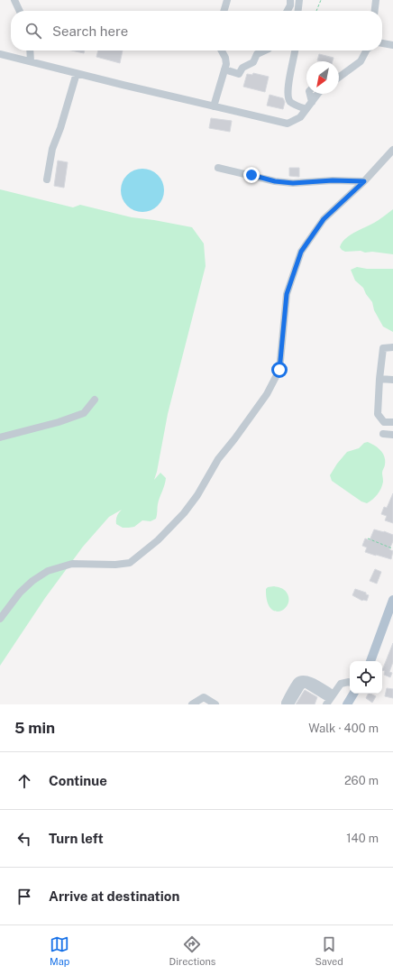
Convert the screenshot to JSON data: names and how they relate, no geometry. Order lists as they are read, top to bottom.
{
  "north": "bottom left",
  "page": {
    "search": "Search here",
    "heading": ["5 min", "Walk · 400 m"],
    "list": [
      ["Continue", "260 m"],
      ["Turn left", "140 m"],
      "Arrive at destination"
    ],
    "nav": ["Map", "Directions", "Saved"]
  }
}
